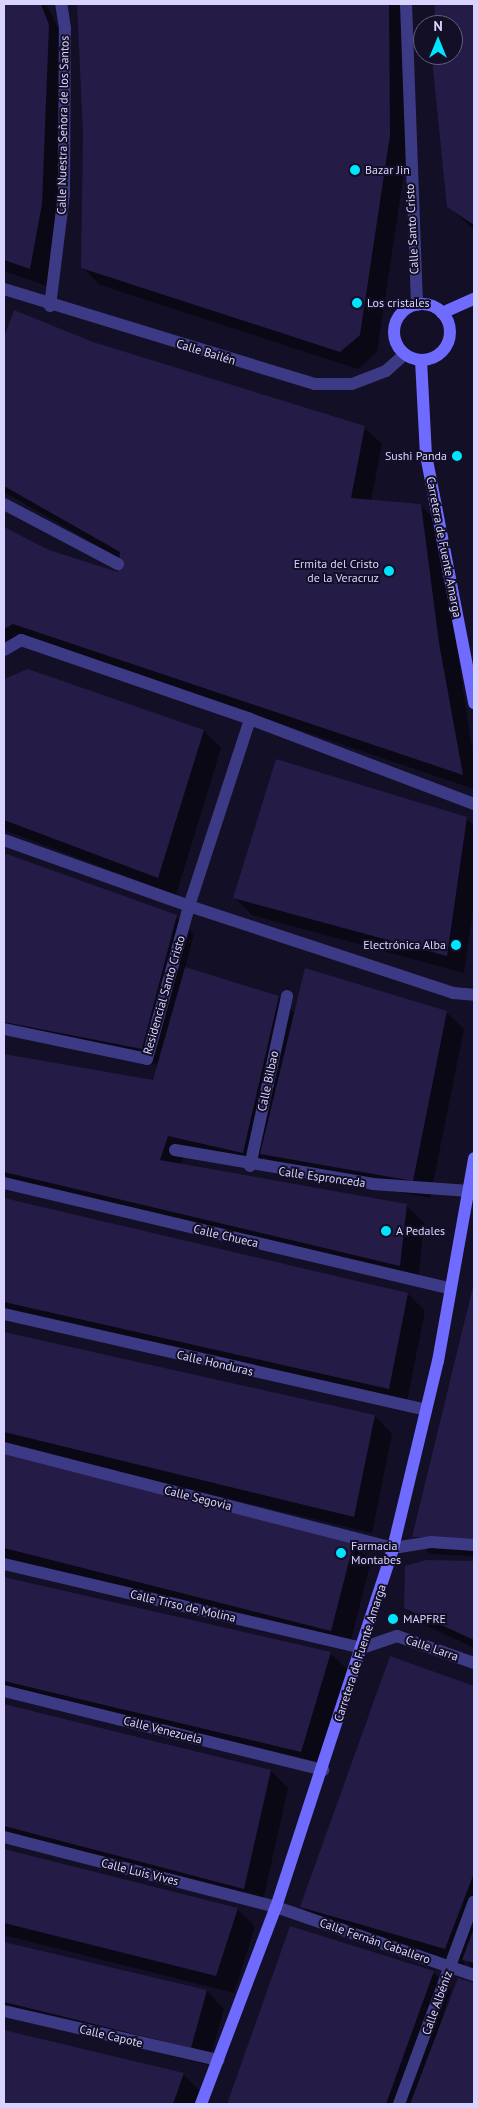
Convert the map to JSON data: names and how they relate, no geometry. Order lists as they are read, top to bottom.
{
  "streets": {
    "street": [
      "Calle Nuestra Señora de los Santos",
      "Calle Santo Cristo",
      "Calle Bailén",
      "Carretera de Fuente Amarga",
      "Residencial Santo Cristo",
      "Calle Bilbao",
      "Calle Espronceda",
      "Calle Chueca",
      "Calle Honduras",
      "Calle Segovia",
      "Calle Tirso de Molina",
      "Calle Larra",
      "Calle Venezuela",
      "Calle Luis Vives",
      "Calle Fernán Caballero",
      "Calle Albéniz",
      "Calle Capote"
    ]
  },
  "crossings": [
    ["Calle Nuestra Señora de los Santos", "Calle Bailén"],
    ["Calle Santo Cristo", "Calle Bailén"],
    ["Calle Santo Cristo", "Carretera de Fuente Amarga"],
    ["Calle Bailén", "Carretera de Fuente Amarga"],
    ["Carretera de Fuente Amarga", "Calle Espronceda"],
    ["Carretera de Fuente Amarga", "Calle Chueca"],
    ["Carretera de Fuente Amarga", "Calle Honduras"],
    ["Carretera de Fuente Amarga", "Calle Segovia"],
    ["Carretera de Fuente Amarga", "Calle Tirso de Molina"],
    ["Carretera de Fuente Amarga", "Calle Larra"],
    ["Carretera de Fuente Amarga", "Calle Venezuela"],
    ["Carretera de Fuente Amarga", "Calle Luis Vives"],
    ["Carretera de Fuente Amarga", "Calle Fernán Caballero"],
    ["Carretera de Fuente Amarga", "Calle Capote"],
    ["Calle Bilbao", "Calle Espronceda"],
    ["Calle Tirso de Molina", "Calle Larra"],
    ["Calle Luis Vives", "Calle Fernán Caballero"],
    ["Calle Fernán Caballero", "Calle Albéniz"]
  ],
  "places": [
    "Bazar Jin",
    "Los cristales",
    "Sushi Panda",
    "Ermita del Cristo de la Veracruz",
    "Electrónica Alba",
    "A Pedales",
    "Farmacia Montabes",
    "MAPFRE"
  ],
  "north": "top"
}
